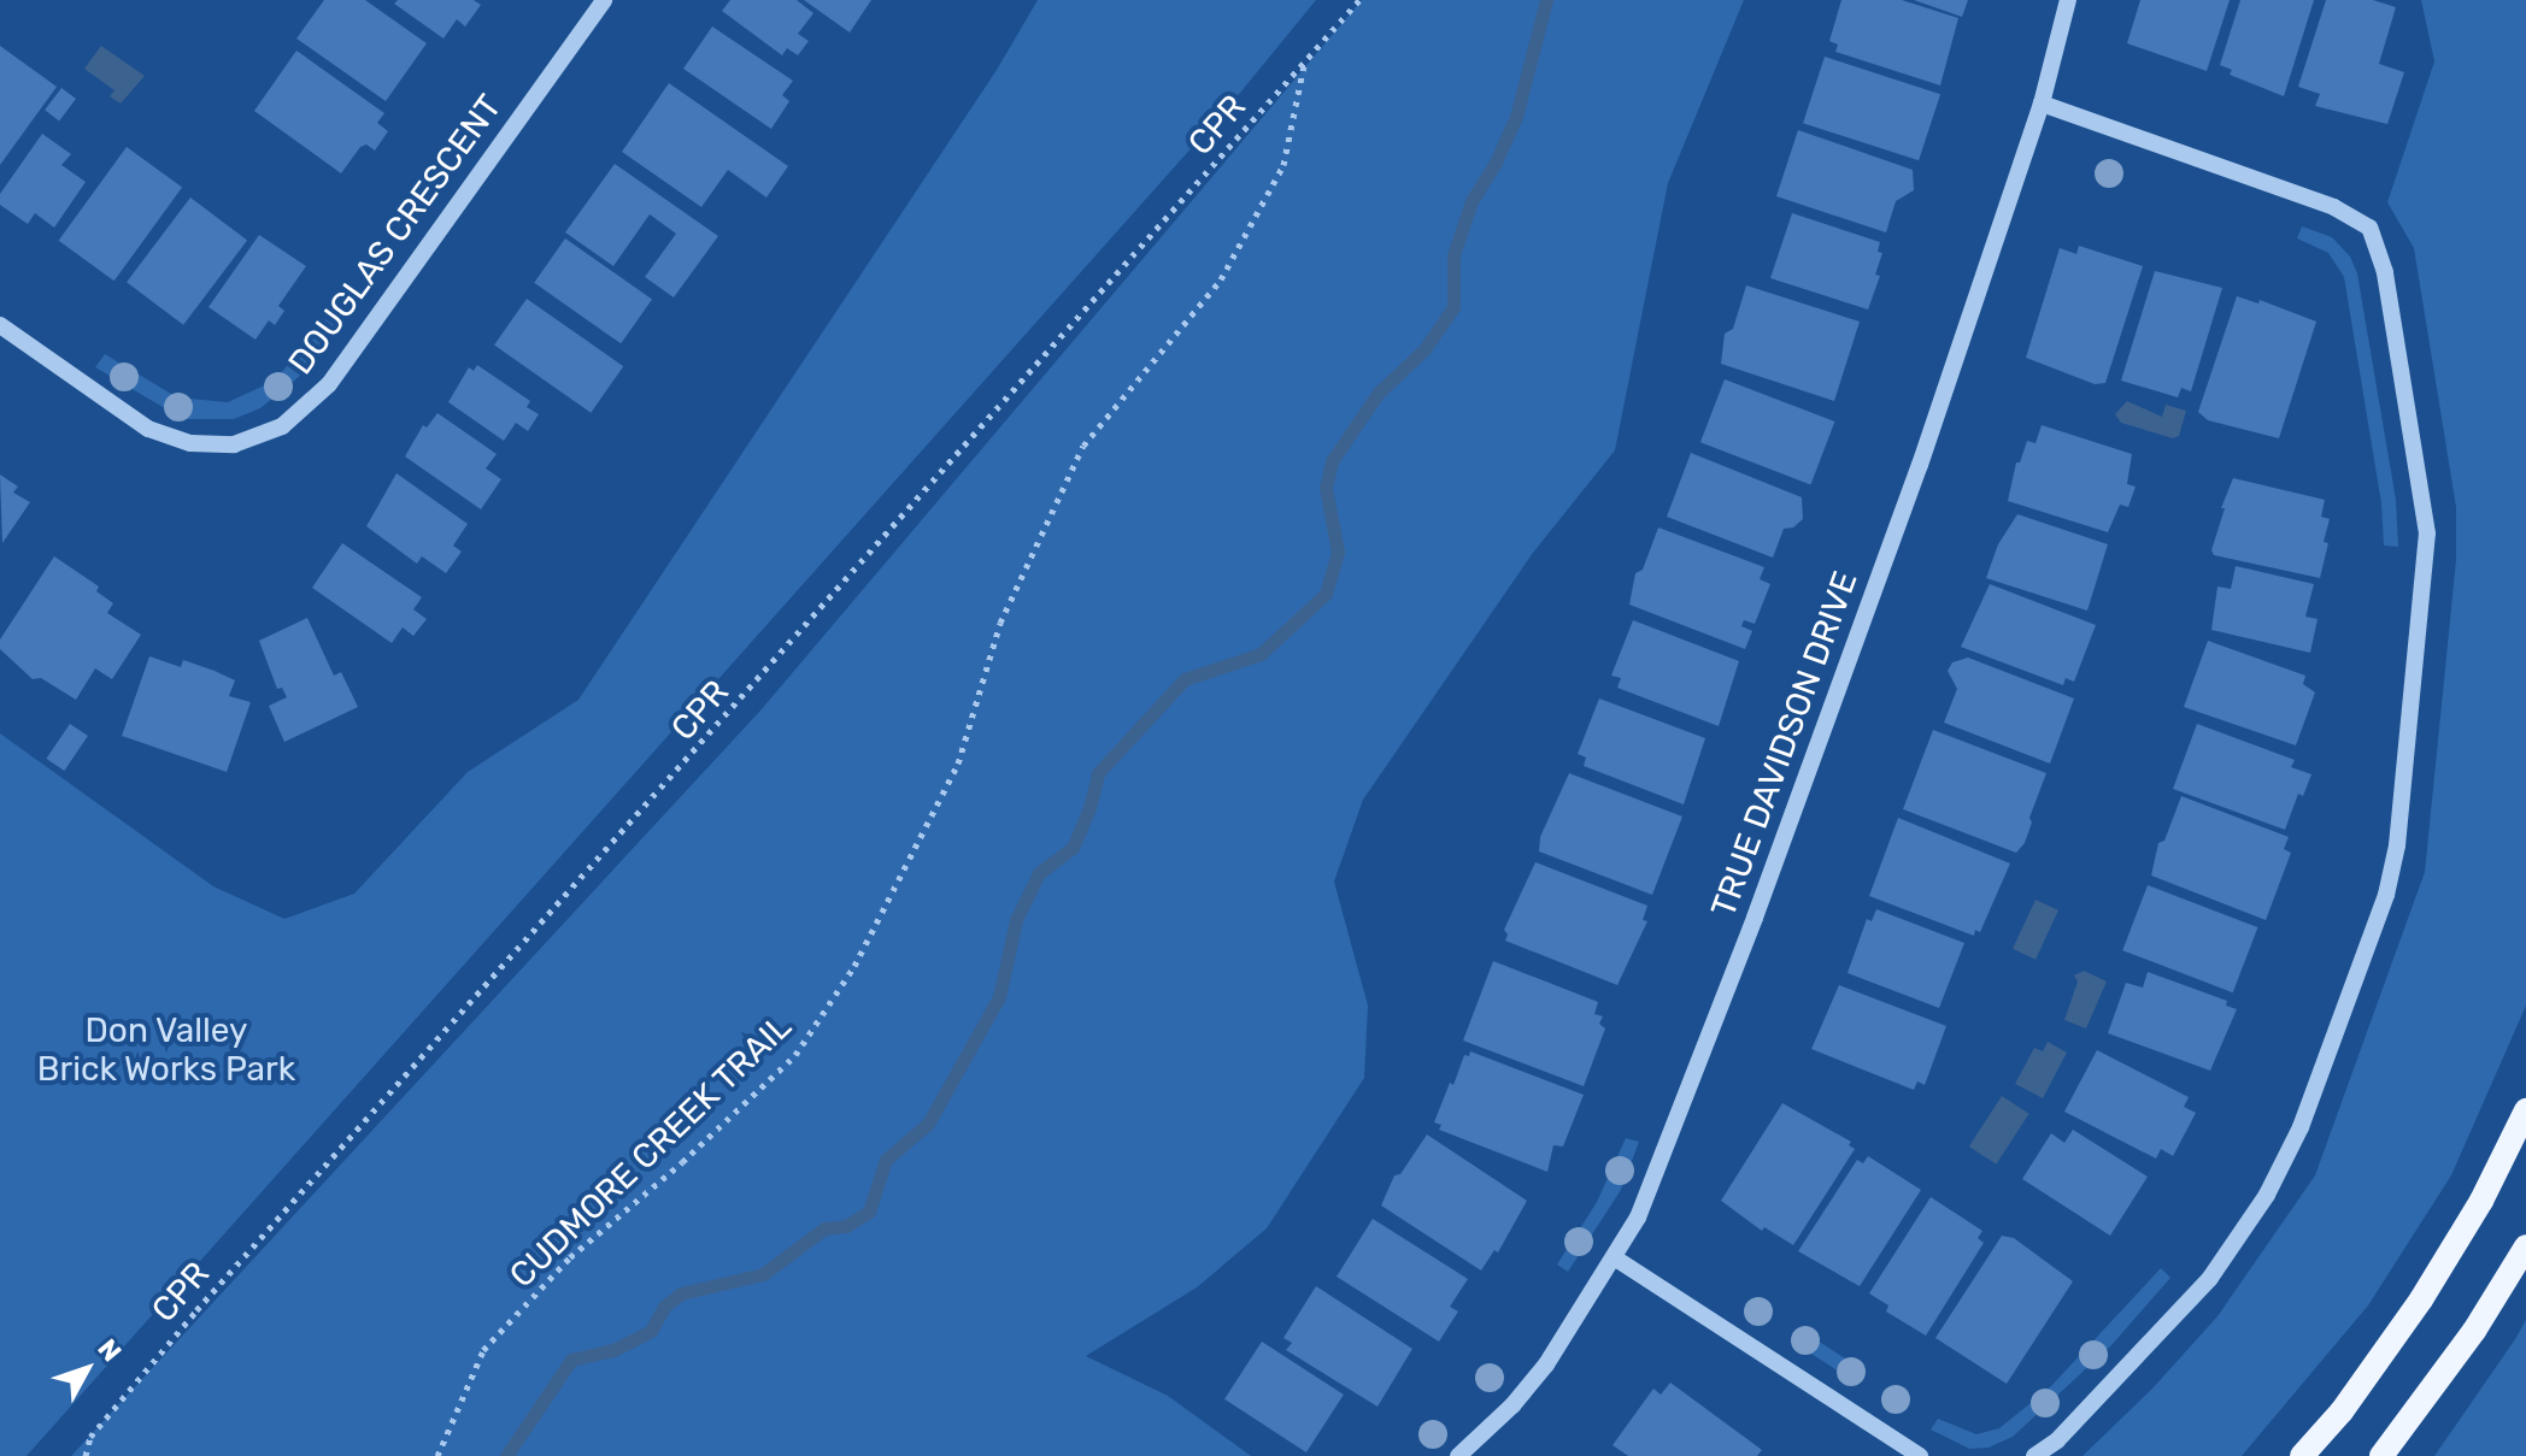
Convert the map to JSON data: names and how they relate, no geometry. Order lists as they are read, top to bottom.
{
  "streets": {
    "street": ["DOUGLAS CRESCENT", "TRUE DAVIDSON DRIVE"],
    "path": ["CPR", "CUDMORE CREEK TRAIL"]
  },
  "crossings": [
    ["CPR", "CUDMORE CREEK TRAIL"]
  ],
  "parks": ["Don Valley Brick Works Park"],
  "north": "top right"
}
